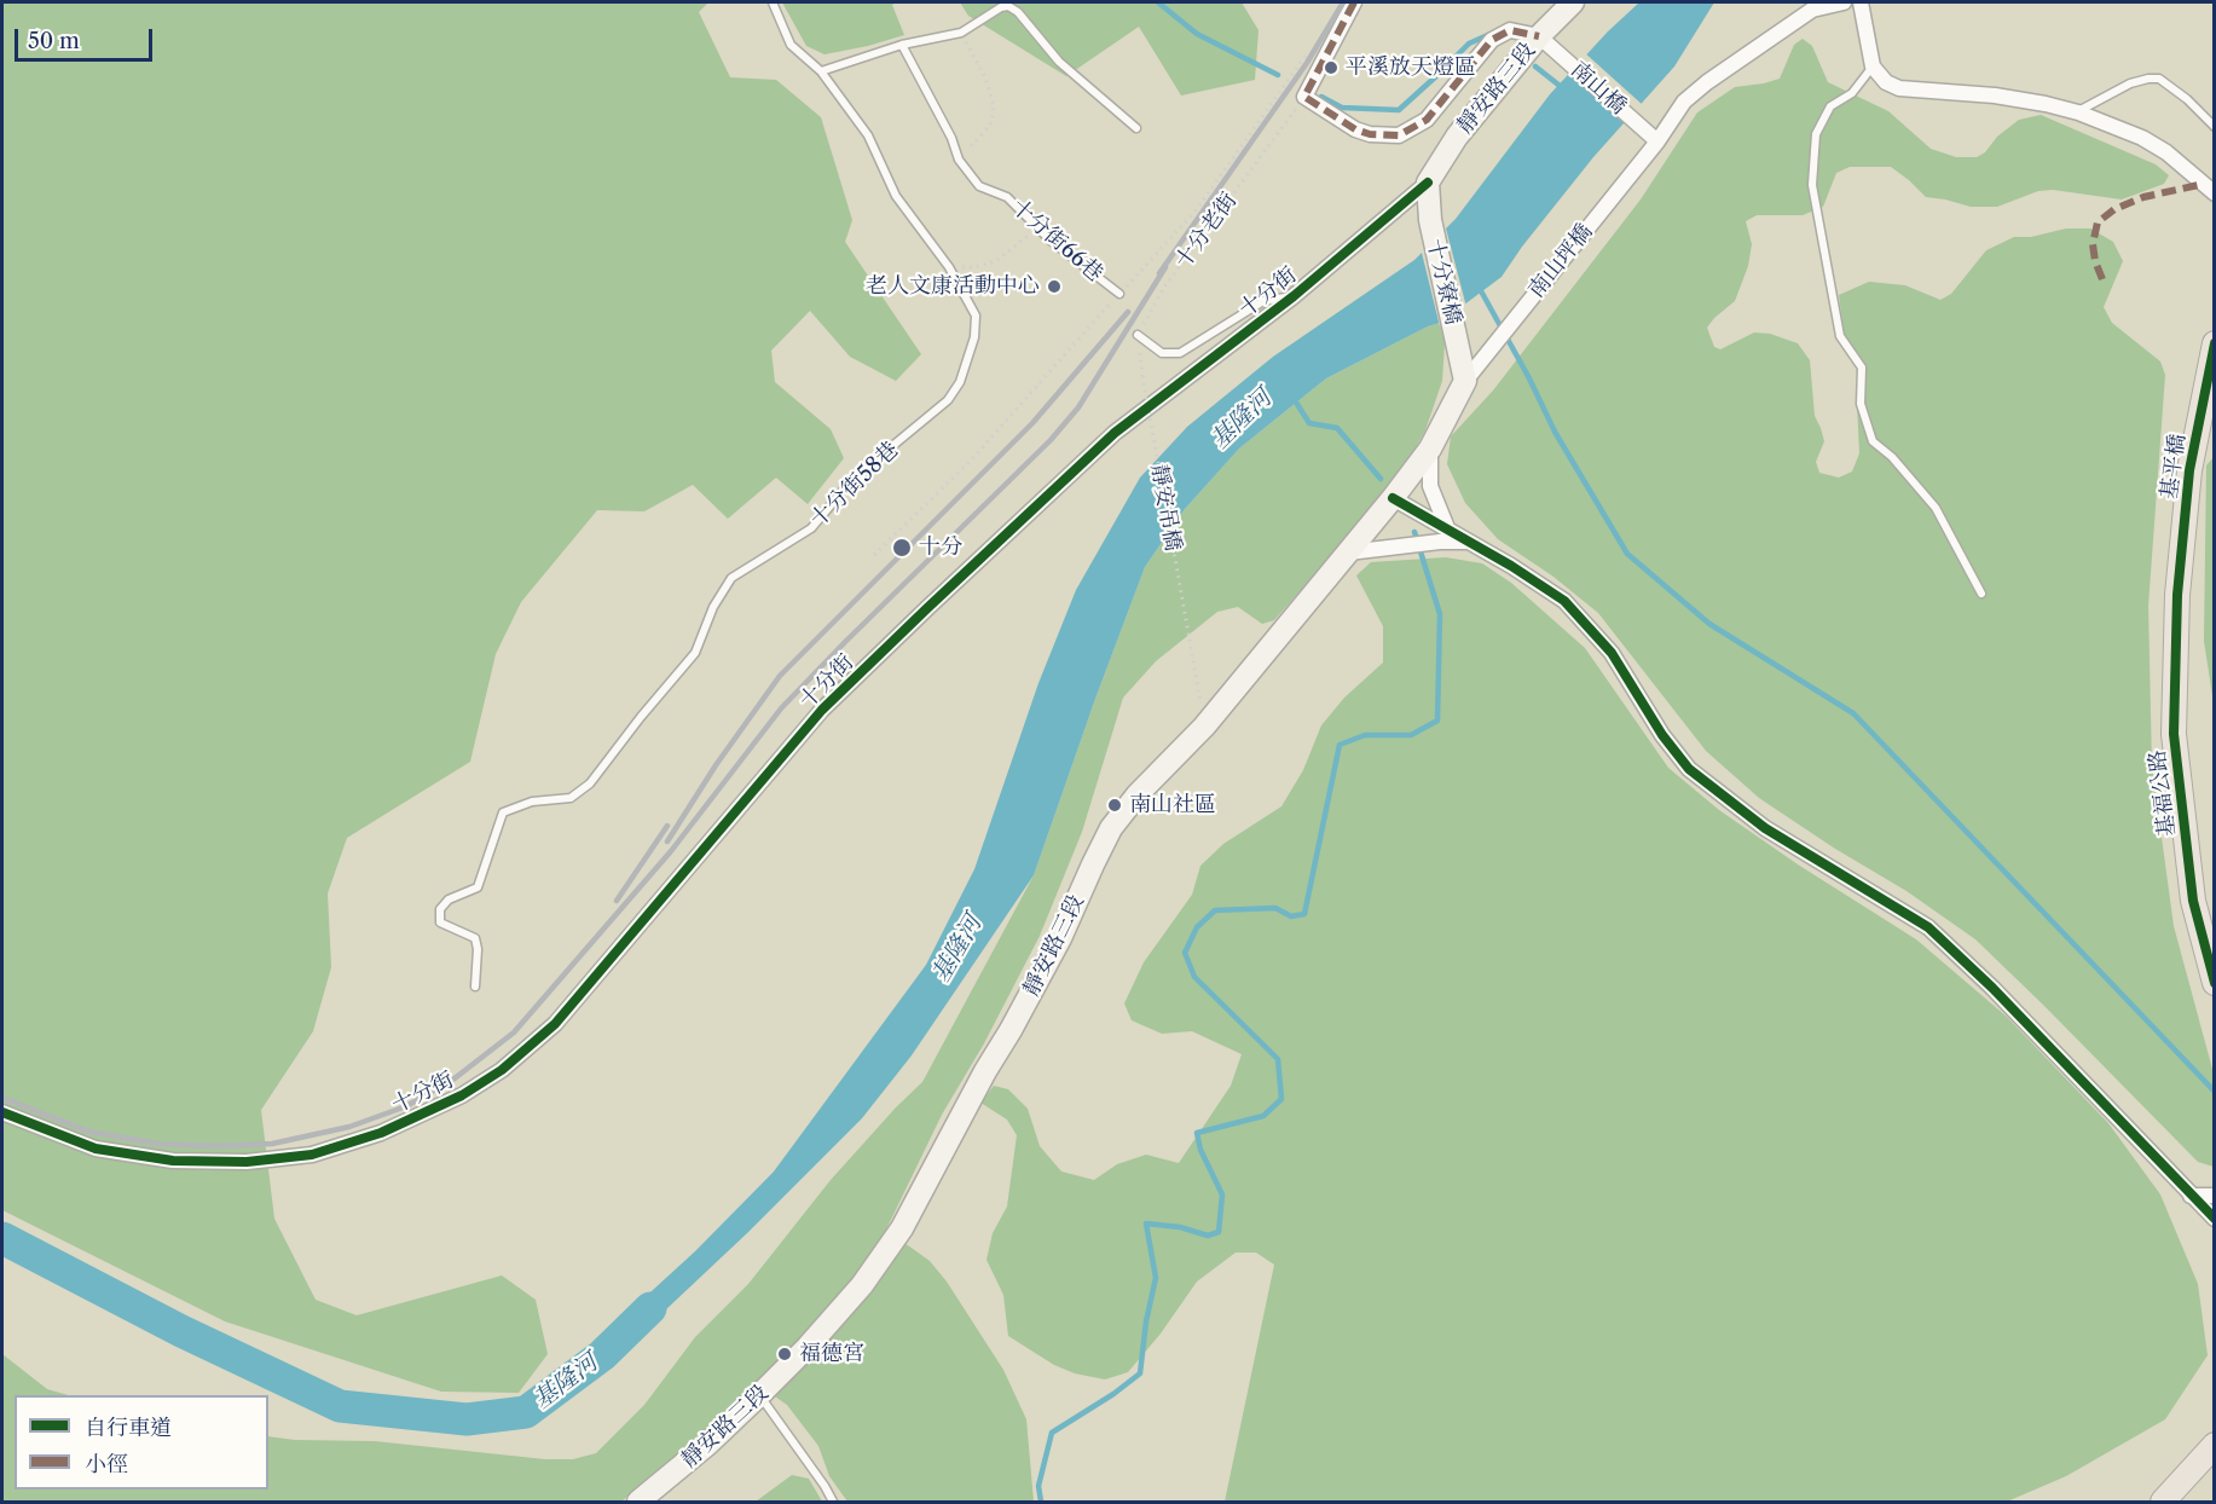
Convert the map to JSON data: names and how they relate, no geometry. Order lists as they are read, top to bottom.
{
  "streets": {
    "main road": [
      "靜安路三段",
      "十分寮橋",
      "基平橋",
      "基福公路"
    ],
    "street": ["南山橋", "南山坪橋", "十分街"],
    "lane": ["十分街66巷", "十分街58巷"],
    "path": ["十分老街", "靜安吊橋"]
  },
  "crossings": [
    ["靜安路三段", "南山橋"],
    ["靜安路三段", "南山坪橋"],
    ["靜安路三段", "十分寮橋"],
    ["靜安路三段", "十分街"],
    ["靜安路三段", "靜安吊橋"],
    ["南山橋", "南山坪橋"],
    ["十分老街", "靜安吊橋"],
    ["南山坪橋", "十分寮橋"],
    ["十分寮橋", "十分街"],
    ["基平橋", "基福公路"]
  ],
  "water": ["基隆河"],
  "places": [
    "平溪放天燈區",
    "老人文康活動中心",
    "十分",
    "南山社區",
    "福德宮"
  ],
  "legend": ["自行車道", "小徑"],
  "scale_bar": "50 m"
}
